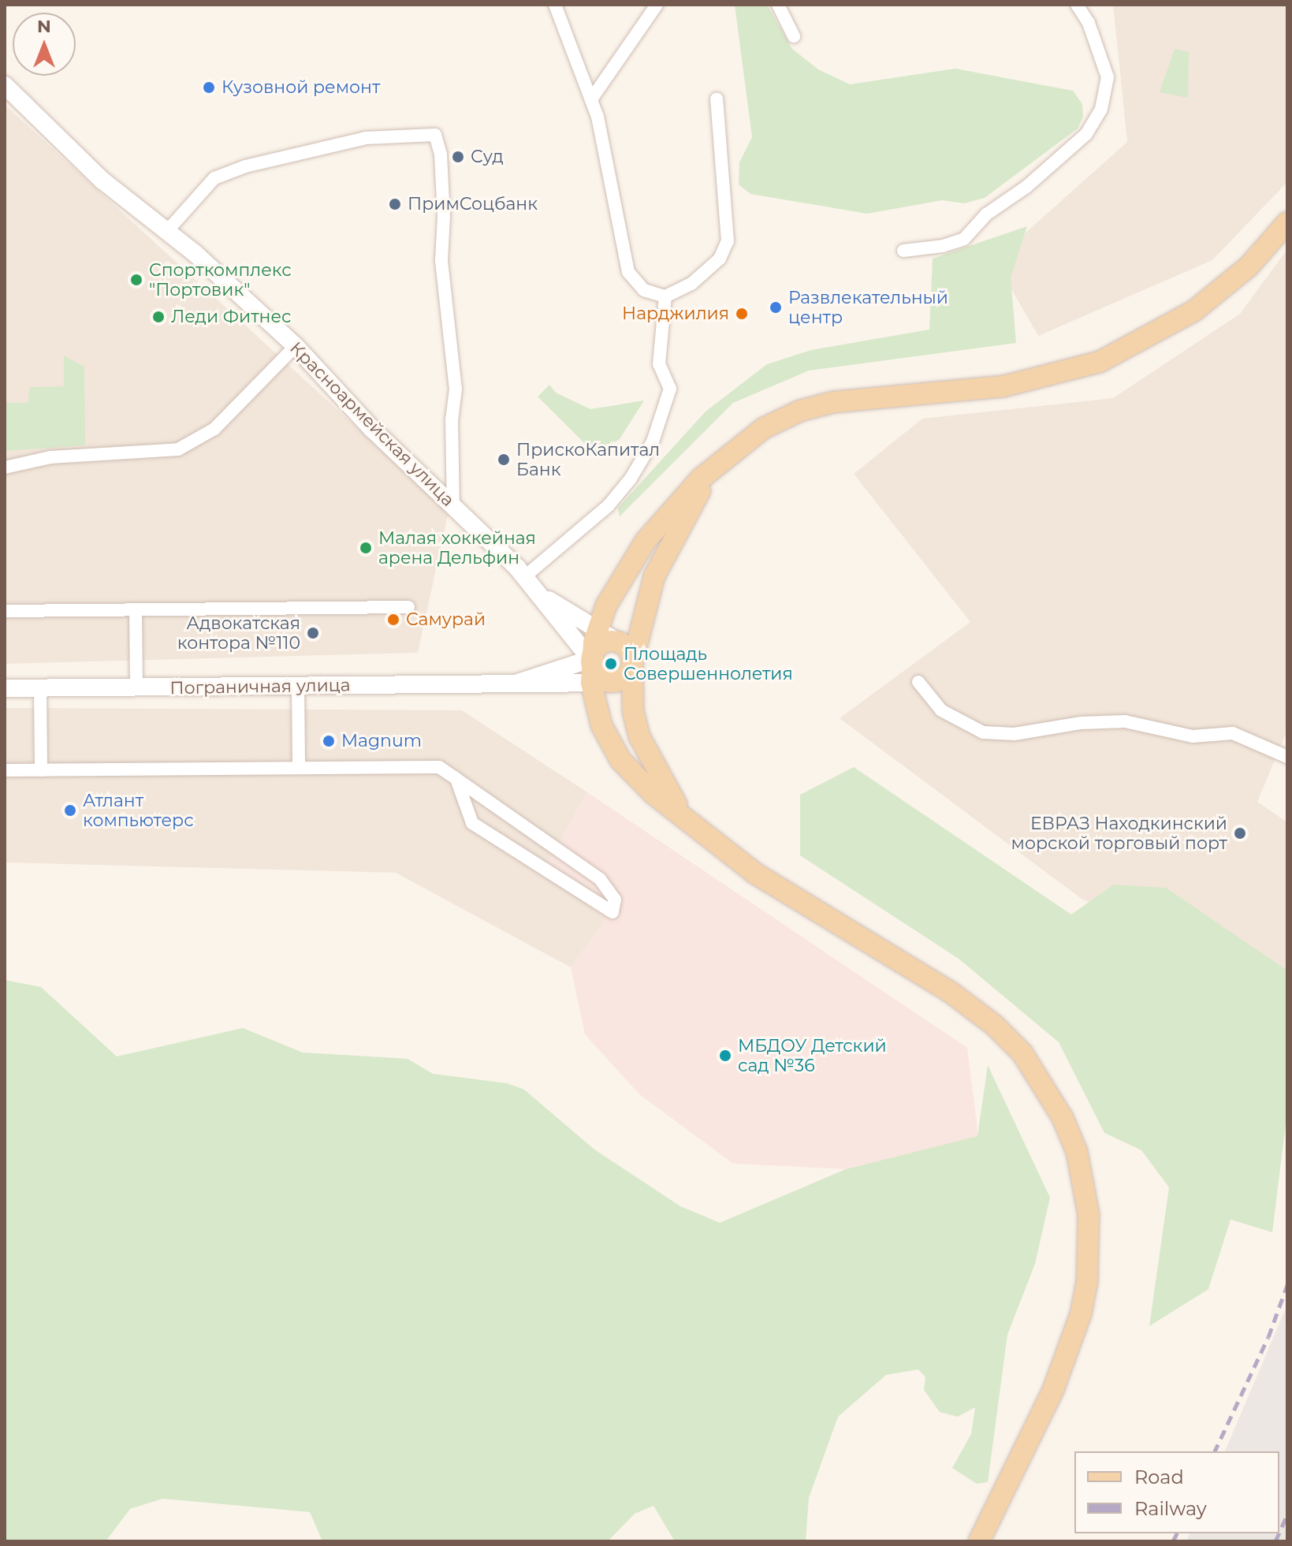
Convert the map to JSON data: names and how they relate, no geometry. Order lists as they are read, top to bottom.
{
  "streets": {
    "main road": ["Красноармейская улица", "Пограничная улица"]
  },
  "crossings": [
    ["Красноармейская улица", "Пограничная улица"]
  ],
  "places": [
    "Кузовной ремонт",
    "Суд",
    "ПримСоцбанк",
    "Спорткомплекс \"Портовик\"",
    "Развлекательный центр",
    "Нарджилия",
    "Леди Фитнес",
    "ПрискоКапитал Банк",
    "Малая хоккейная арена Дельфин",
    "Самурай",
    "Адвокатская контора №110",
    "Площадь Совершеннолетия",
    "Magnum",
    "Атлант компьютерс",
    "ЕВРАЗ Находкинский морской торговый порт",
    "МБДОУ Детский сад №36"
  ],
  "legend": ["Road", "Railway"],
  "north": "top"
}
